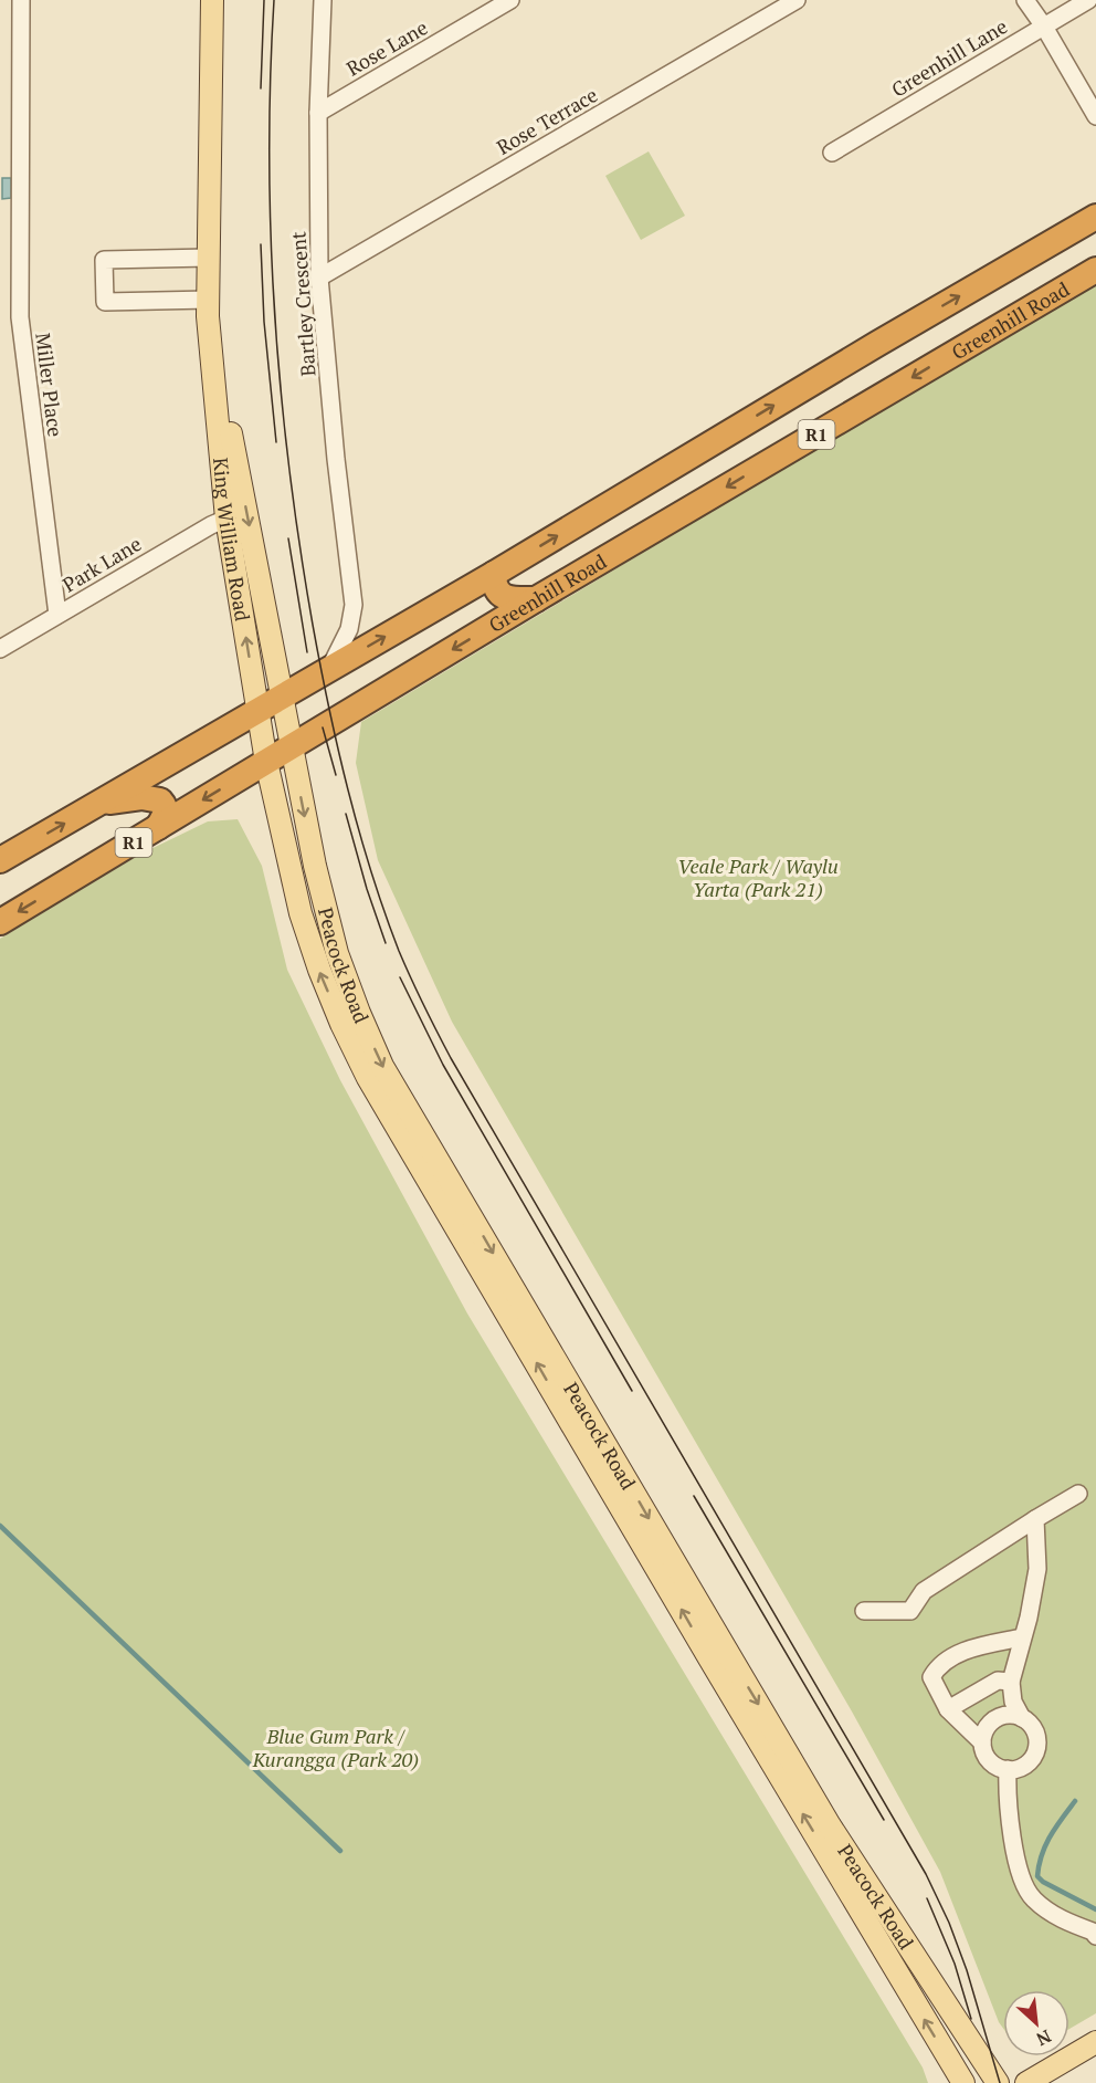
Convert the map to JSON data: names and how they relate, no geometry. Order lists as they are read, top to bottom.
{
  "streets": {
    "highway": ["Greenhill Road", "R1"],
    "main road": ["King William Road", "Peacock Road"],
    "street": [
      "Rose Lane",
      "Greenhill Lane",
      "Rose Terrace",
      "Bartley Crescent",
      "Miller Place",
      "Park Lane"
    ]
  },
  "crossings": [
    ["Rose Lane", "Bartley Crescent"],
    ["Rose Terrace", "Bartley Crescent"],
    ["Bartley Crescent", "R1"],
    ["Greenhill Road", "King William Road"],
    ["Greenhill Road", "Peacock Road"],
    ["Miller Place", "Park Lane"],
    ["R1", "King William Road"],
    ["King William Road", "Park Lane"],
    ["King William Road", "Peacock Road"]
  ],
  "parks": ["Veale Park / Waylu Yarta (Park 21)", "Blue Gum Park / Kurangga (Park 20)"],
  "north": "bottom right"
}
